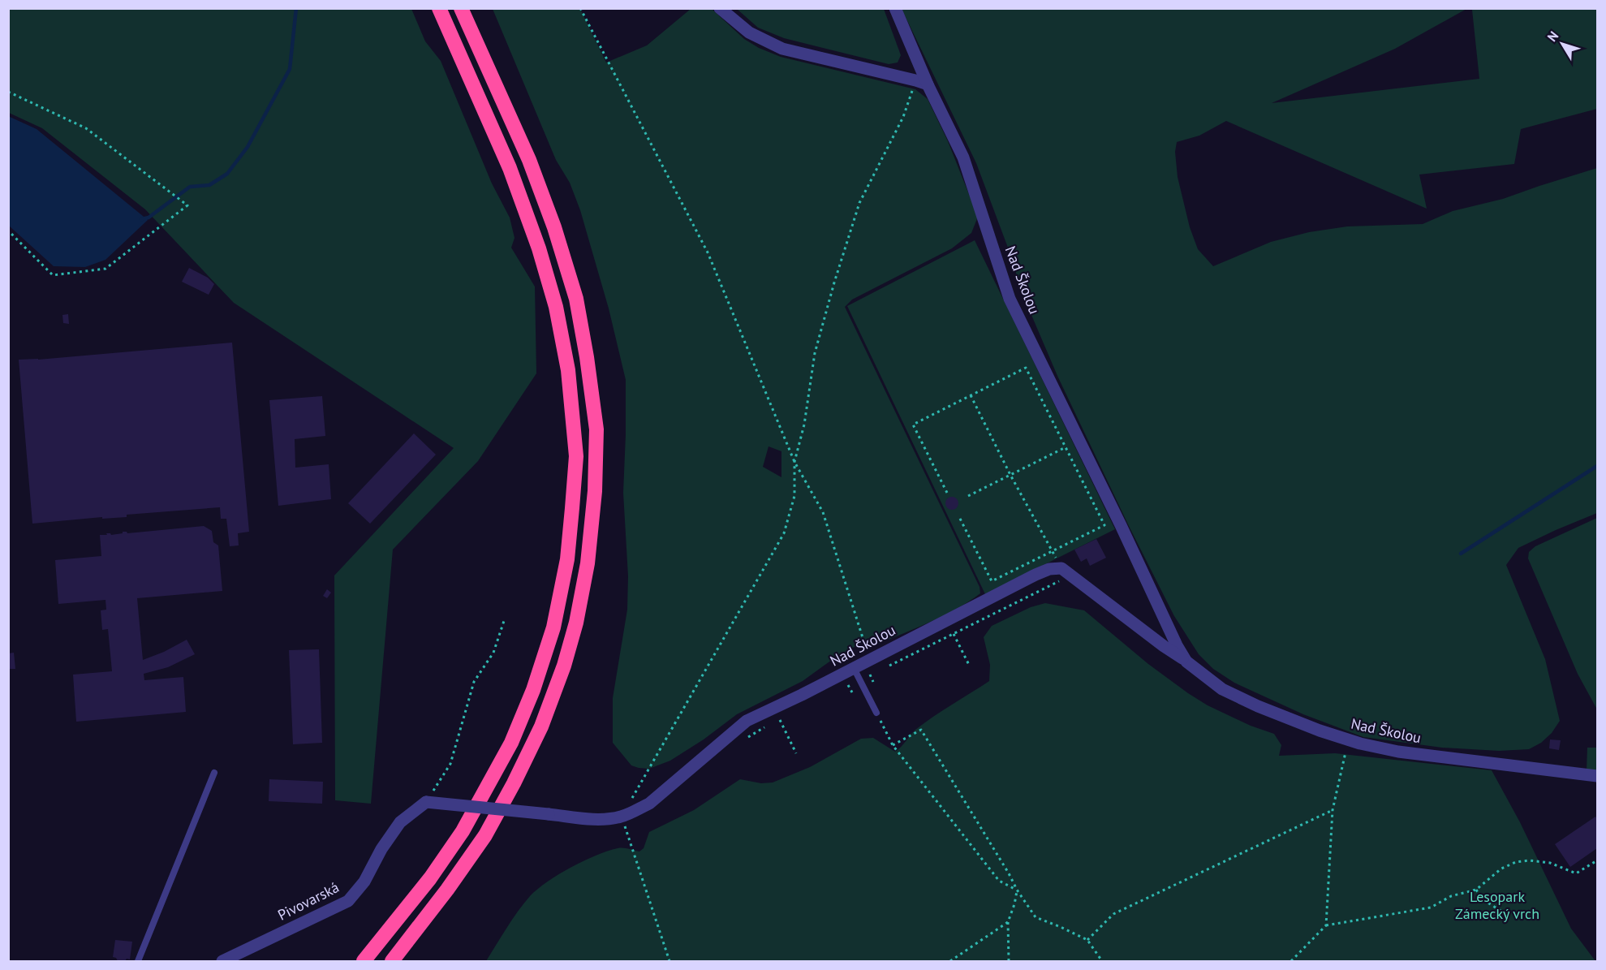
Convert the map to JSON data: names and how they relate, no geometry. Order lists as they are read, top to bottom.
{
  "streets": {
    "street": ["Nad Školou", "Pivovarská"]
  },
  "crossings": [
    ["Nad Školou", "Pivovarská"]
  ],
  "parks": ["Lesopark Zámecký vrch"],
  "north": "top left"
}
